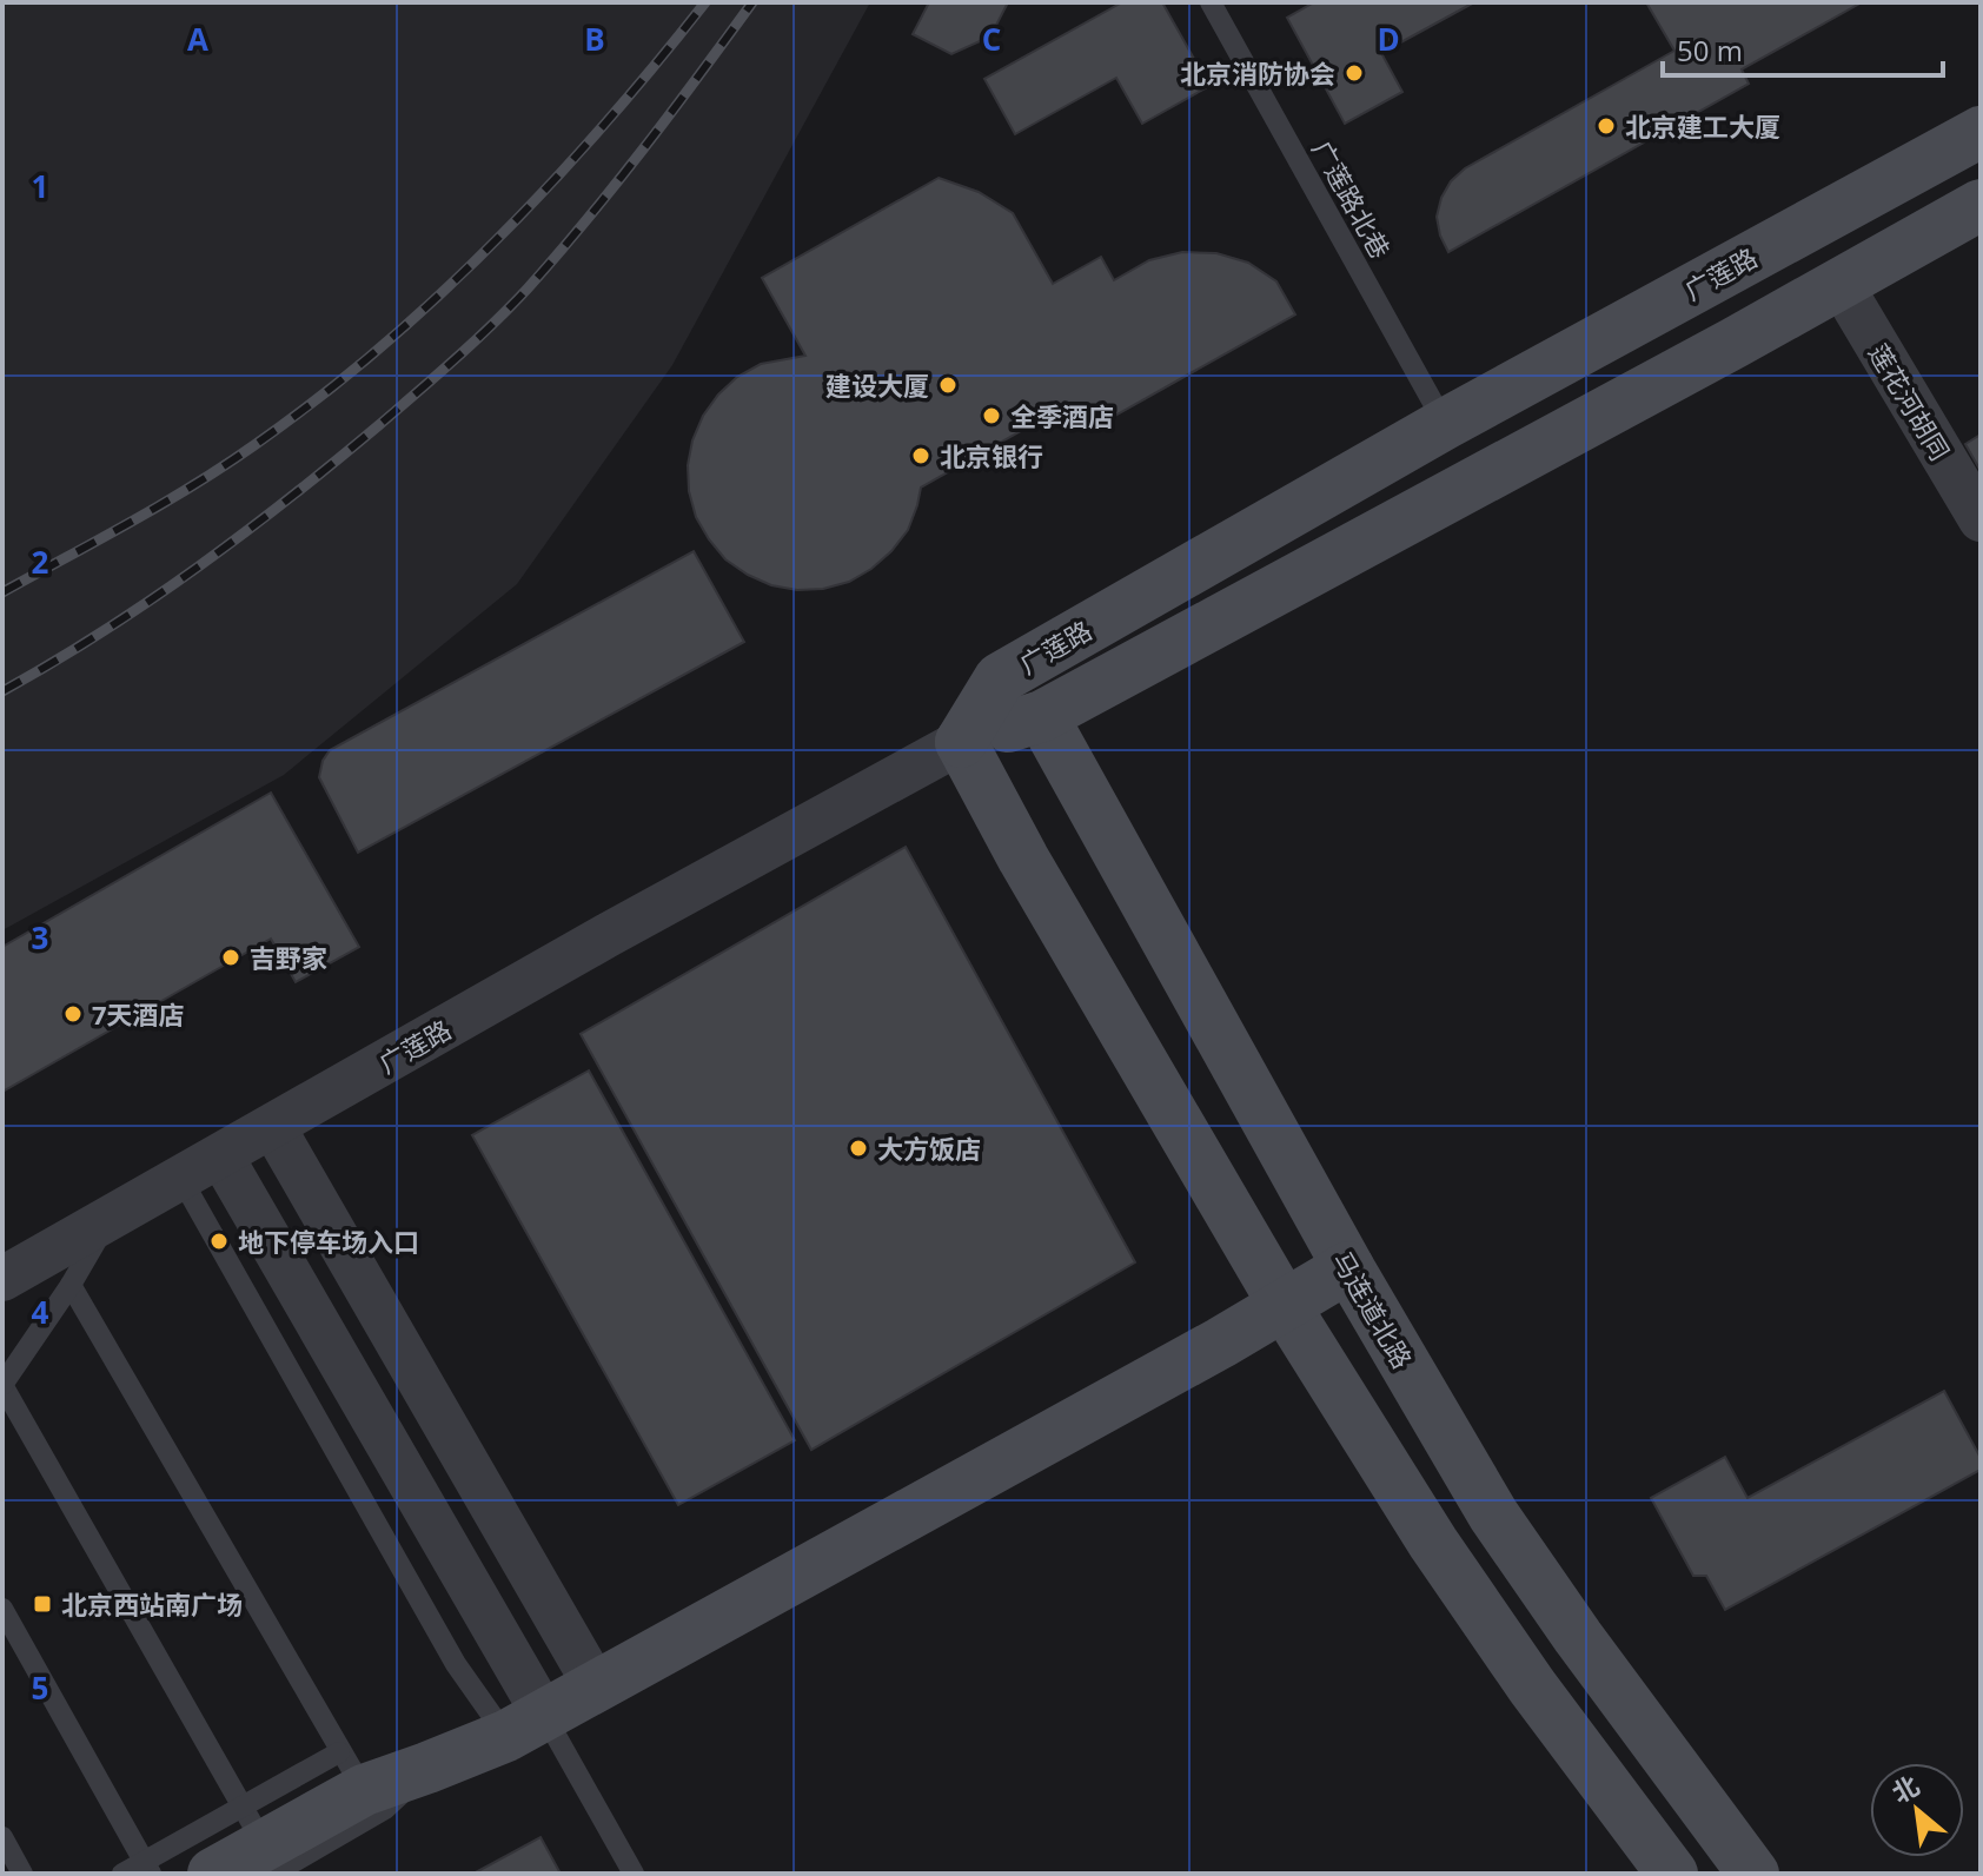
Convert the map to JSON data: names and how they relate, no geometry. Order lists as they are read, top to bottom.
{
  "streets": {
    "main road": ["广莲路", "马连道北路"],
    "street": ["莲花河胡同"],
    "lane": ["广莲路北巷"]
  },
  "crossings": [
    ["广莲路北巷", "广莲路"],
    ["广莲路", "莲花河胡同"],
    ["广莲路", "马连道北路"]
  ],
  "places": {
    "other": [
      "北京消防协会",
      "北京建工大厦",
      "建设大厦",
      "全季酒店",
      "北京银行",
      "吉野家",
      "7天酒店",
      "大方饭店",
      "地下停车场入口"
    ],
    "transit": ["北京西站南广场"]
  },
  "scale_bar": "50 m",
  "north": "top left",
  "grid": {
    "columns": [
      "A",
      "B",
      "C",
      "D"
    ],
    "rows": [
      "1",
      "2",
      "3",
      "4",
      "5"
    ]
  }
}
